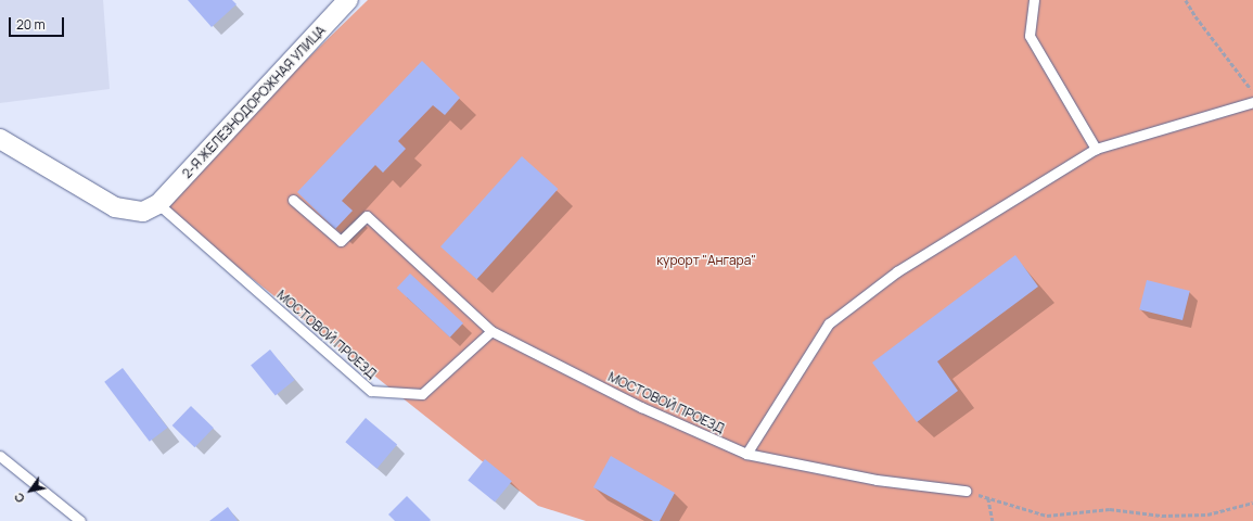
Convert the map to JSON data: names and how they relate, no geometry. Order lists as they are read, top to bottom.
{
  "streets": {
    "street": ["2-Я ЖЕЛЕЗНОДОРОЖНАЯ УЛИЦА"],
    "lane": ["МОСТОВОЙ ПРОЕЗД"]
  },
  "crossings": [
    ["2-Я ЖЕЛЕЗНОДОРОЖНАЯ УЛИЦА", "МОСТОВОЙ ПРОЕЗД"]
  ],
  "parks": ["курорт \"Ангара\""],
  "scale_bar": "20 m",
  "north": "bottom left"
}
